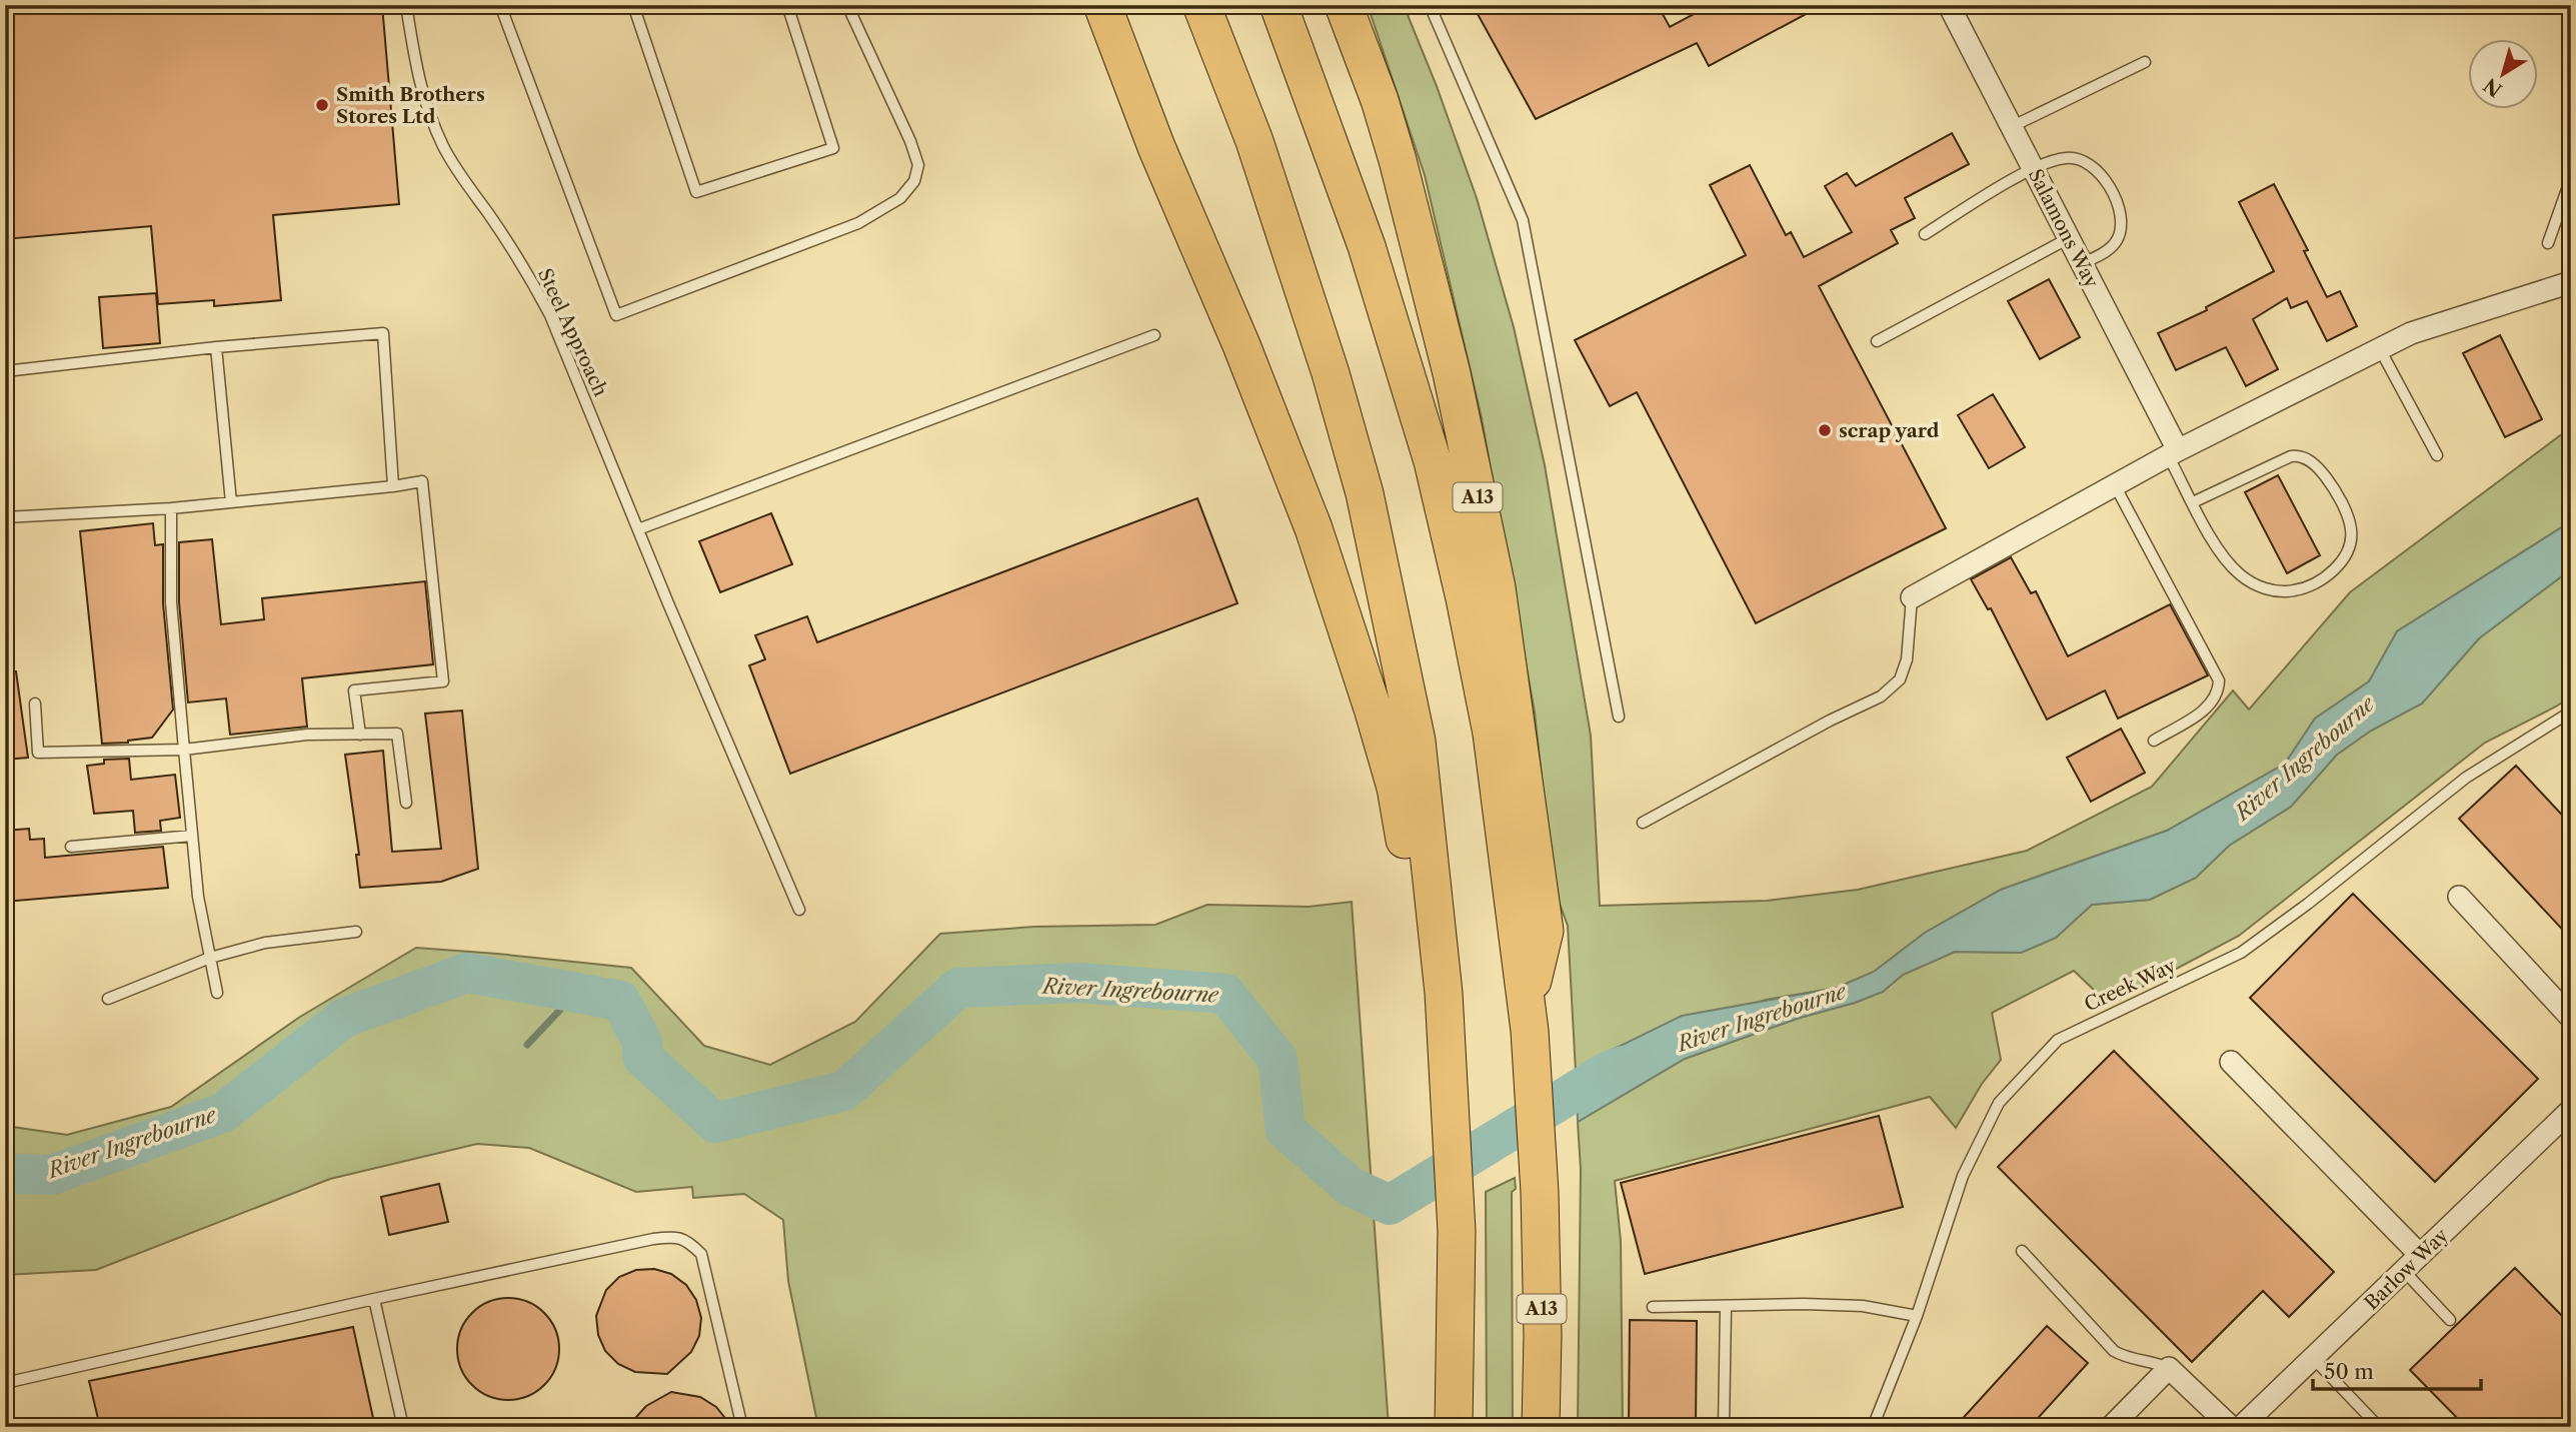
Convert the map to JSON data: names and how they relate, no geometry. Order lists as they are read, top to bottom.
{
  "streets": {
    "highway": ["A13"],
    "street": ["Salamons Way", "Barlow Way"],
    "lane": ["Steel Approach", "Creek Way"]
  },
  "water": ["River Ingrebourne"],
  "places": ["Smith Brothers Stores Ltd", "scrap yard"],
  "scale_bar": "50 m",
  "north": "bottom left"
}
